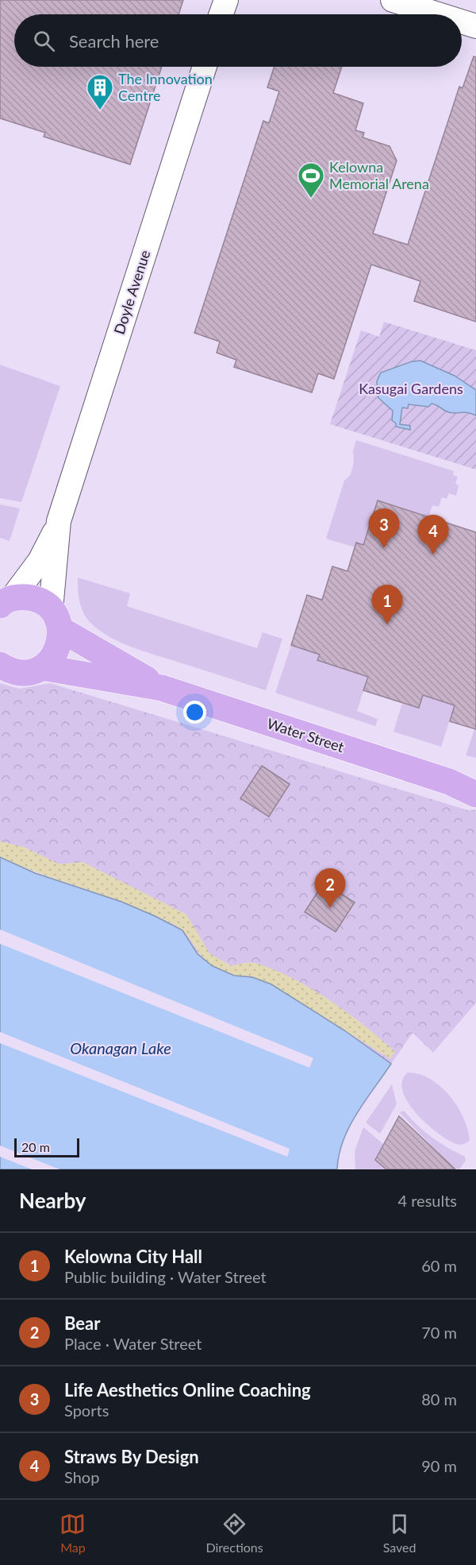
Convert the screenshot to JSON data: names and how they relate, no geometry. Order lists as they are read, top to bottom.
{
  "streets": {
    "main road": ["Water Street"],
    "street": ["Doyle Avenue"]
  },
  "crossings": [
    ["Doyle Avenue", "Water Street"]
  ],
  "water": ["Okanagan Lake"],
  "parks": ["Kasugai Gardens"],
  "places": {
    "building": ["The Innovation Centre"],
    "sports": ["Kelowna Memorial Arena"]
  },
  "scale_bar": "20 m",
  "page": {
    "search": "Search here",
    "pins": [
      "3",
      "4",
      "1",
      "2"
    ],
    "scale": "20 m",
    "heading": ["Nearby", "4 results"],
    "list": [
      {
        "mark": "1",
        "name": "Kelowna City Hall",
        "note": "Public building · Water Street",
        "value": "60 m"
      },
      {
        "mark": "2",
        "name": "Bear",
        "note": "Place · Water Street",
        "value": "70 m"
      },
      {
        "mark": "3",
        "name": "Life Aesthetics Online Coaching",
        "note": "Sports",
        "value": "80 m"
      },
      {
        "mark": "4",
        "name": "Straws By Design",
        "note": "Shop",
        "value": "90 m"
      }
    ],
    "nav": ["Map", "Directions", "Saved"]
  }
}
